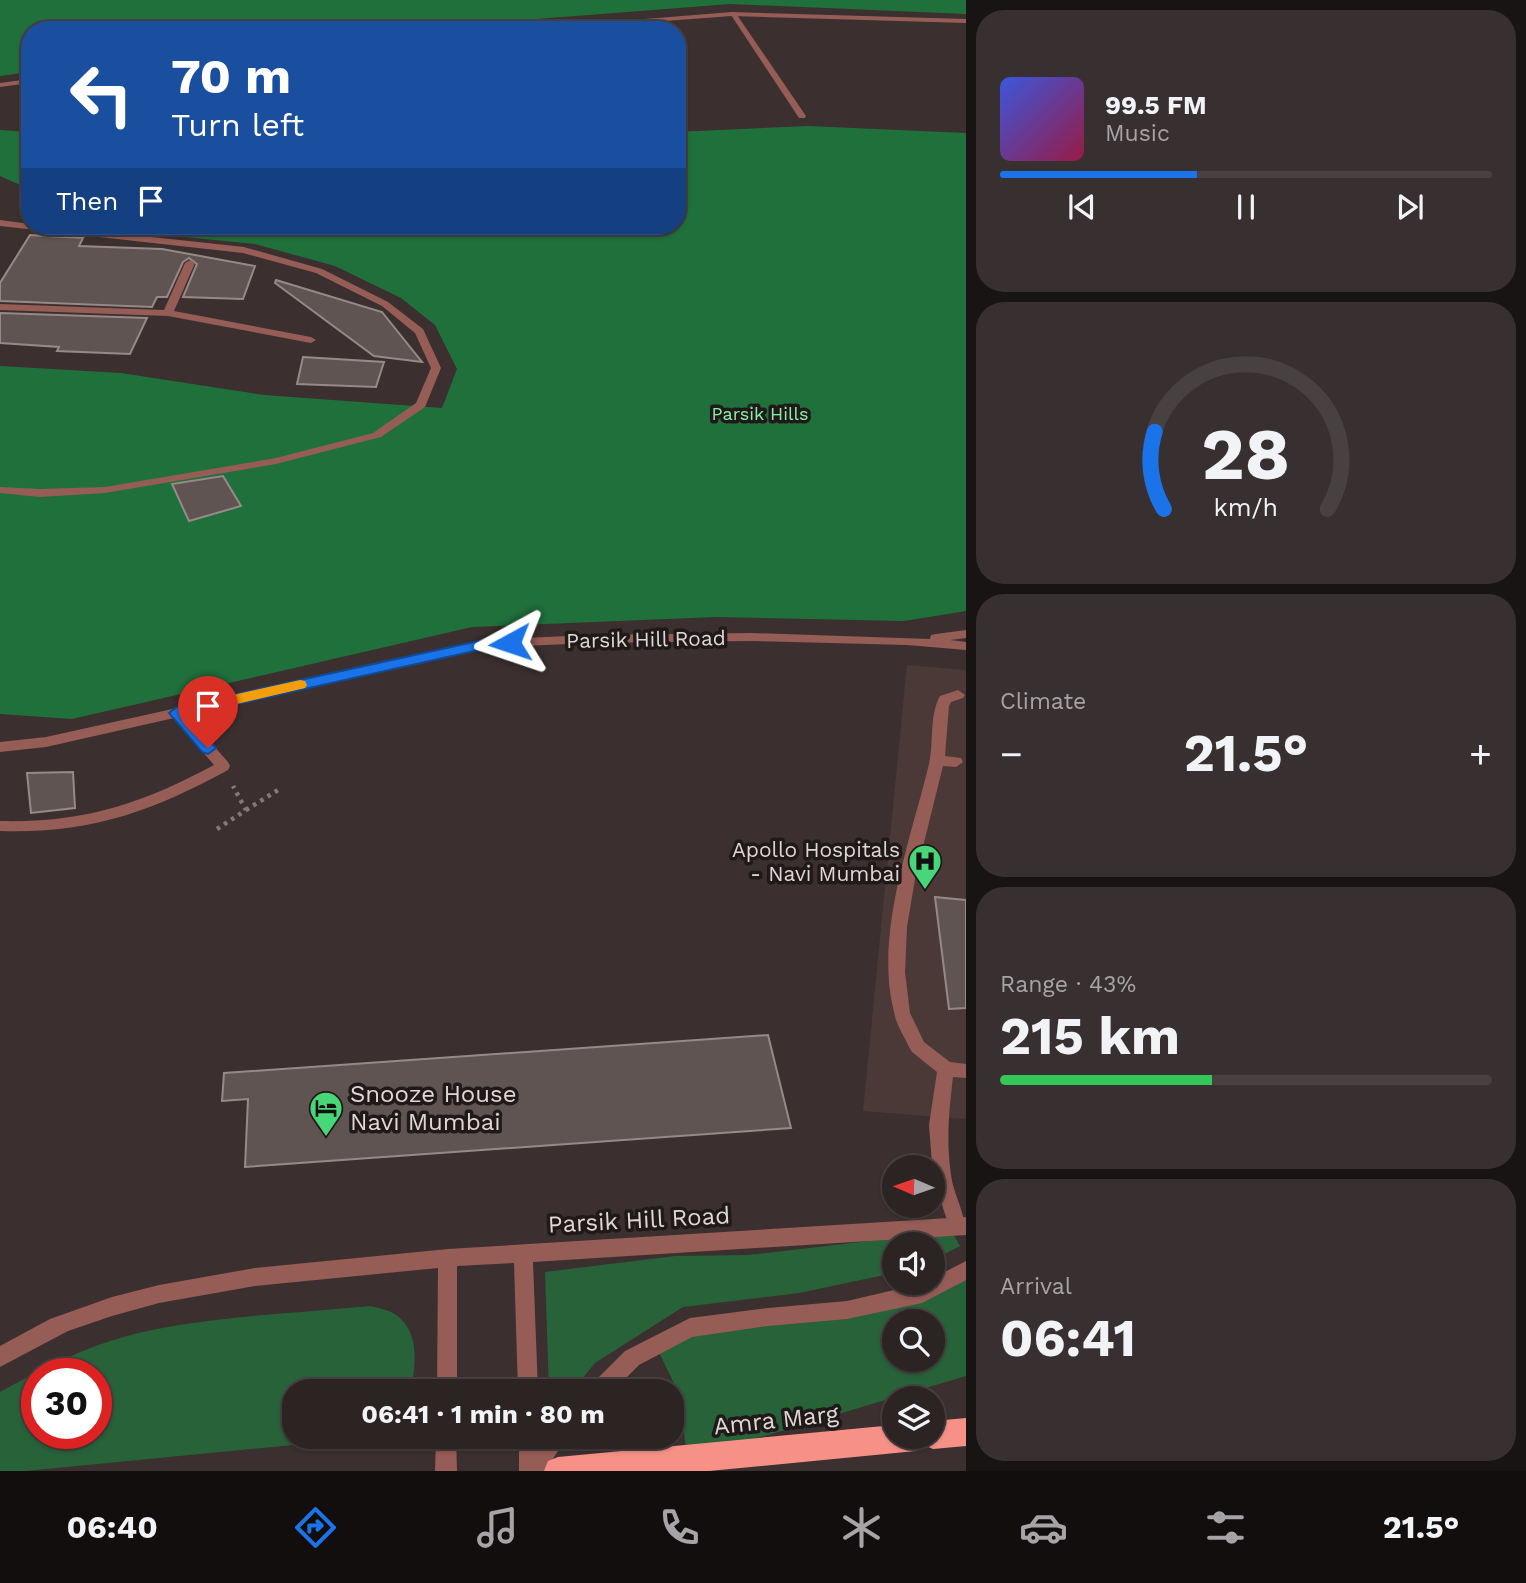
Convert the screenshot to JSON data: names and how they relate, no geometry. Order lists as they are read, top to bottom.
{
  "streets": {
    "highway": ["Amra Marg"],
    "street": ["Parsik Hill Road"]
  },
  "parks": ["Parsik Hills"],
  "places": {
    "hospital": ["Apollo Hospitals - Navi Mumbai"],
    "hotel": ["Snooze House Navi Mumbai"]
  },
  "north": "left",
  "page": {
    "turn": ["70 m", "Turn left"],
    "song": ["99.5 FM", "Music"],
    "then": "Then",
    "tile": [
      "Climate",
      ["Range · 43%", "215 km"],
      ["Arrival", "06:41"]
    ],
    "heat": ["−", "21.5°", "+"],
    "limit": "30",
    "trip": "06:41 · 1 min · 80 m",
    "tabs": ["06:40", "21.5°"],
    "gauge": ["28", "km/h"]
  }
}
